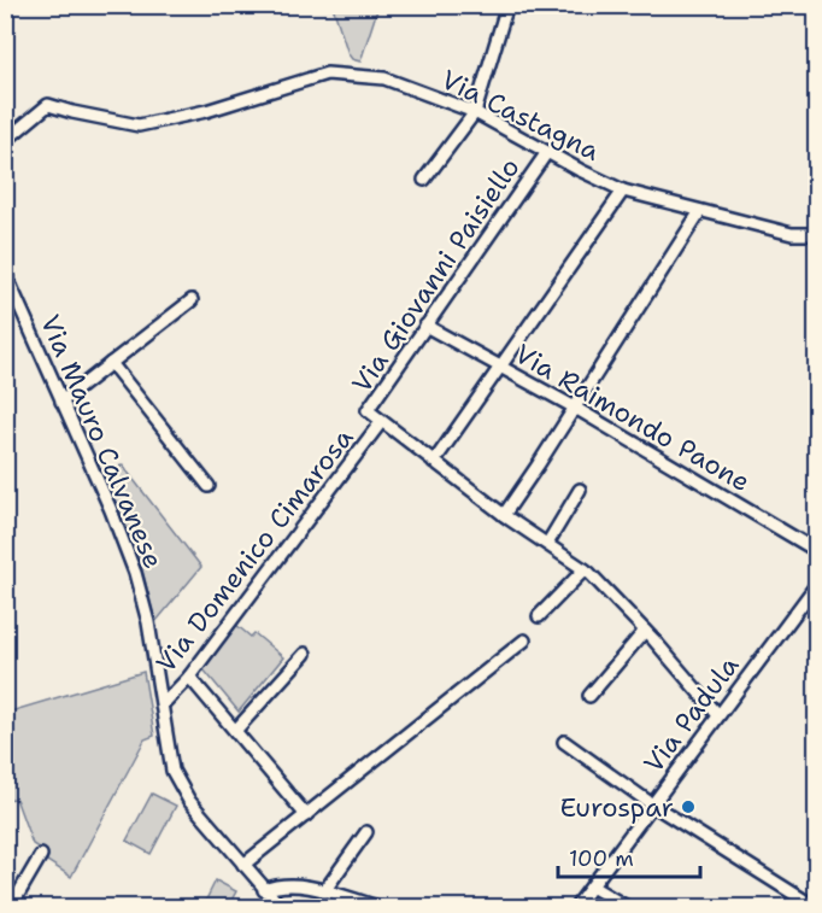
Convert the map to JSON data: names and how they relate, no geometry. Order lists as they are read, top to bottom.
{
  "streets": {
    "street": [
      "Via Castagna",
      "Via Giovanni Paisiello",
      "Via Raimondo Paone",
      "Via Mauro Calvanese",
      "Via Domenico Cimarosa",
      "Via Padula"
    ]
  },
  "crossings": [
    ["Via Castagna", "Via Giovanni Paisiello"],
    ["Via Giovanni Paisiello", "Via Raimondo Paone"],
    ["Via Giovanni Paisiello", "Via Domenico Cimarosa"],
    ["Via Mauro Calvanese", "Via Domenico Cimarosa"]
  ],
  "places": ["Eurospar"],
  "scale_bar": "100 m"
}
